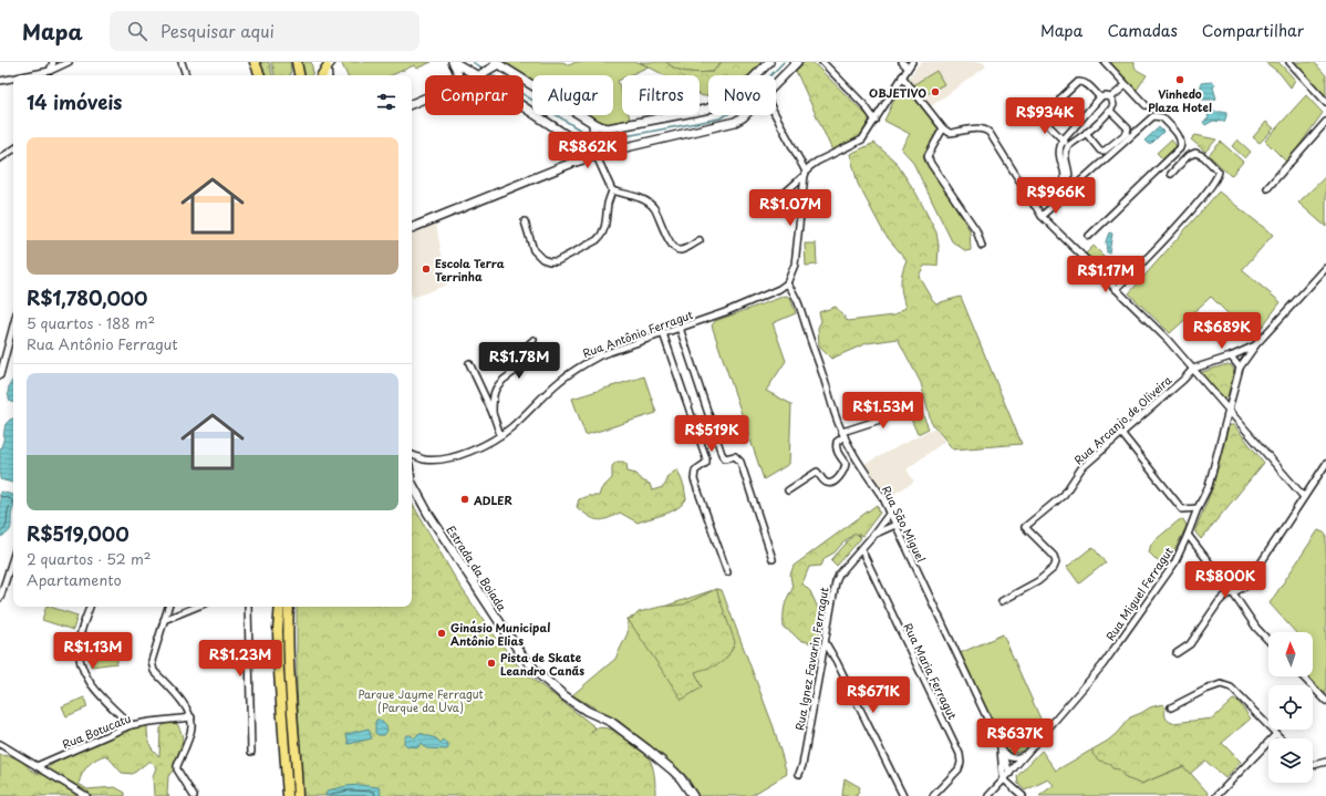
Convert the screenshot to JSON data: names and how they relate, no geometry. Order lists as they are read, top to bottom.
{
  "streets": {
    "main road": ["Estrada da Boiada"],
    "street": [
      "Rua Antônio Ferragut",
      "Rua Arcanjo de Oliveira",
      "Rua São Miguel",
      "Rua Miguel Ferragut",
      "Rua Ignez Favarin Ferragut",
      "Rua Maria Ferragut",
      "Rua Botucatu"
    ]
  },
  "crossings": [
    ["Rua Antônio Ferragut", "Rua São Miguel"],
    ["Rua Arcanjo de Oliveira", "Rua Miguel Ferragut"],
    ["Rua São Miguel", "Rua Miguel Ferragut"],
    ["Rua São Miguel", "Rua Ignez Favarin Ferragut"],
    ["Rua Ignez Favarin Ferragut", "Rua Maria Ferragut"]
  ],
  "parks": ["Parque Jayme Ferragut (Parque da Uva)"],
  "places": [
    "Vinhedo Plaza Hotel",
    "OBJETIVO",
    "Escola Terra Terrinha",
    "ADLER",
    "Ginásio Municipal Antônio Elias",
    "Pista de Skate Leandro Canãs"
  ],
  "north": "top",
  "page": {
    "header": "Mapa",
    "search": "Pesquisar aqui",
    "nav": ["Mapa", "Camadas", "Compartilhar"],
    "chip": [
      "Comprar",
      "Alugar",
      "Filtros",
      "Novo"
    ],
    "heading": "14 imóveis",
    "price": [
      "R$934K",
      "R$862K",
      "R$966K",
      "R$1.07M",
      "R$1.17M",
      "R$689K",
      "R$1.78M",
      "R$1.53M",
      "R$519K",
      "R$800K",
      "R$1.13M",
      "R$1.23M",
      "R$671K",
      "R$637K"
    ],
    "list": [
      {
        "name": "R$1,780,000",
        "note": "5 quartos · 188 m² · Rua Antônio Ferragut"
      },
      {
        "name": "R$519,000",
        "note": "2 quartos · 52 m² · Apartamento"
      }
    ]
  }
}
